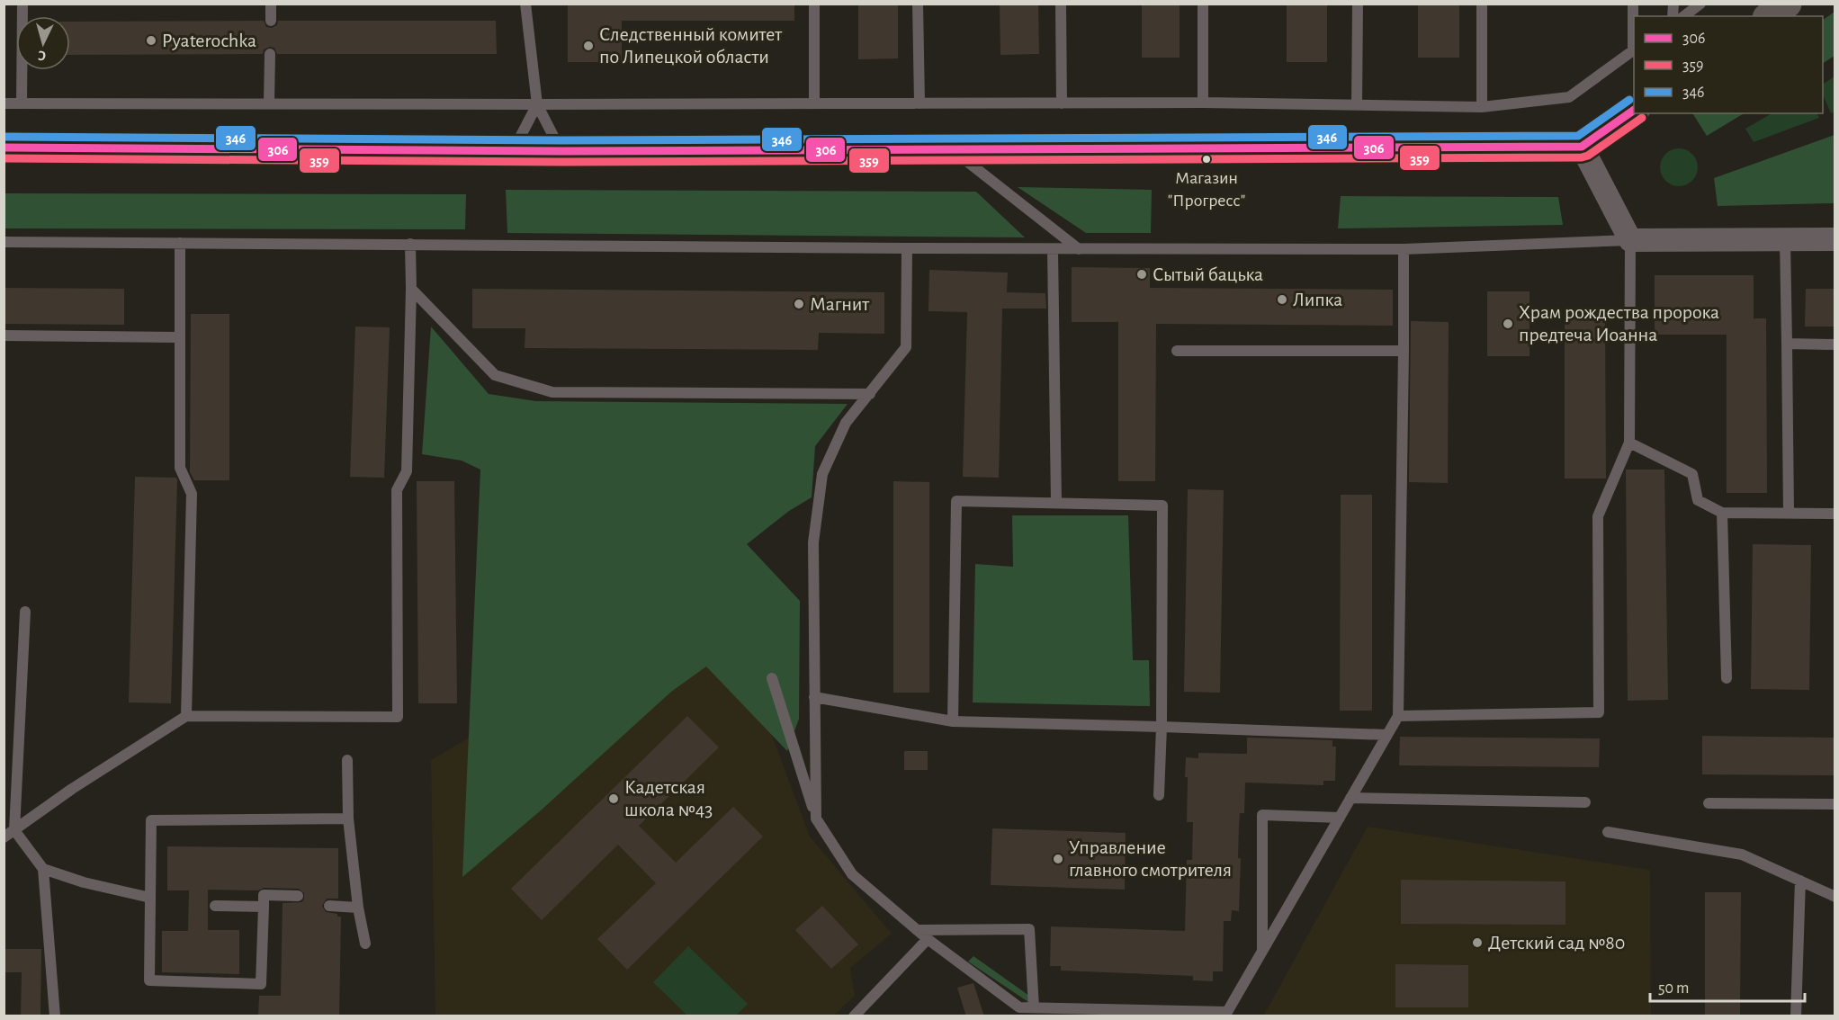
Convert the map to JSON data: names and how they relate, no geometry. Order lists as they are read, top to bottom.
{
  "places": [
    "Pyaterochka",
    "Следственный комитет по Липецкой области",
    "Магазин \"Прогресс\"",
    "Сытый бацька",
    "Липка",
    "Магнит",
    "Храм рождества пророка предтеча Иоанна",
    "Кадетская школа №43",
    "Управление главного смотрителя",
    "Детский сад №80"
  ],
  "lines": ["transit line 346", "transit line 306", "transit line 359"],
  "legend": ["306", "359", "346"],
  "scale_bar": "50 m",
  "north": "bottom"
}
